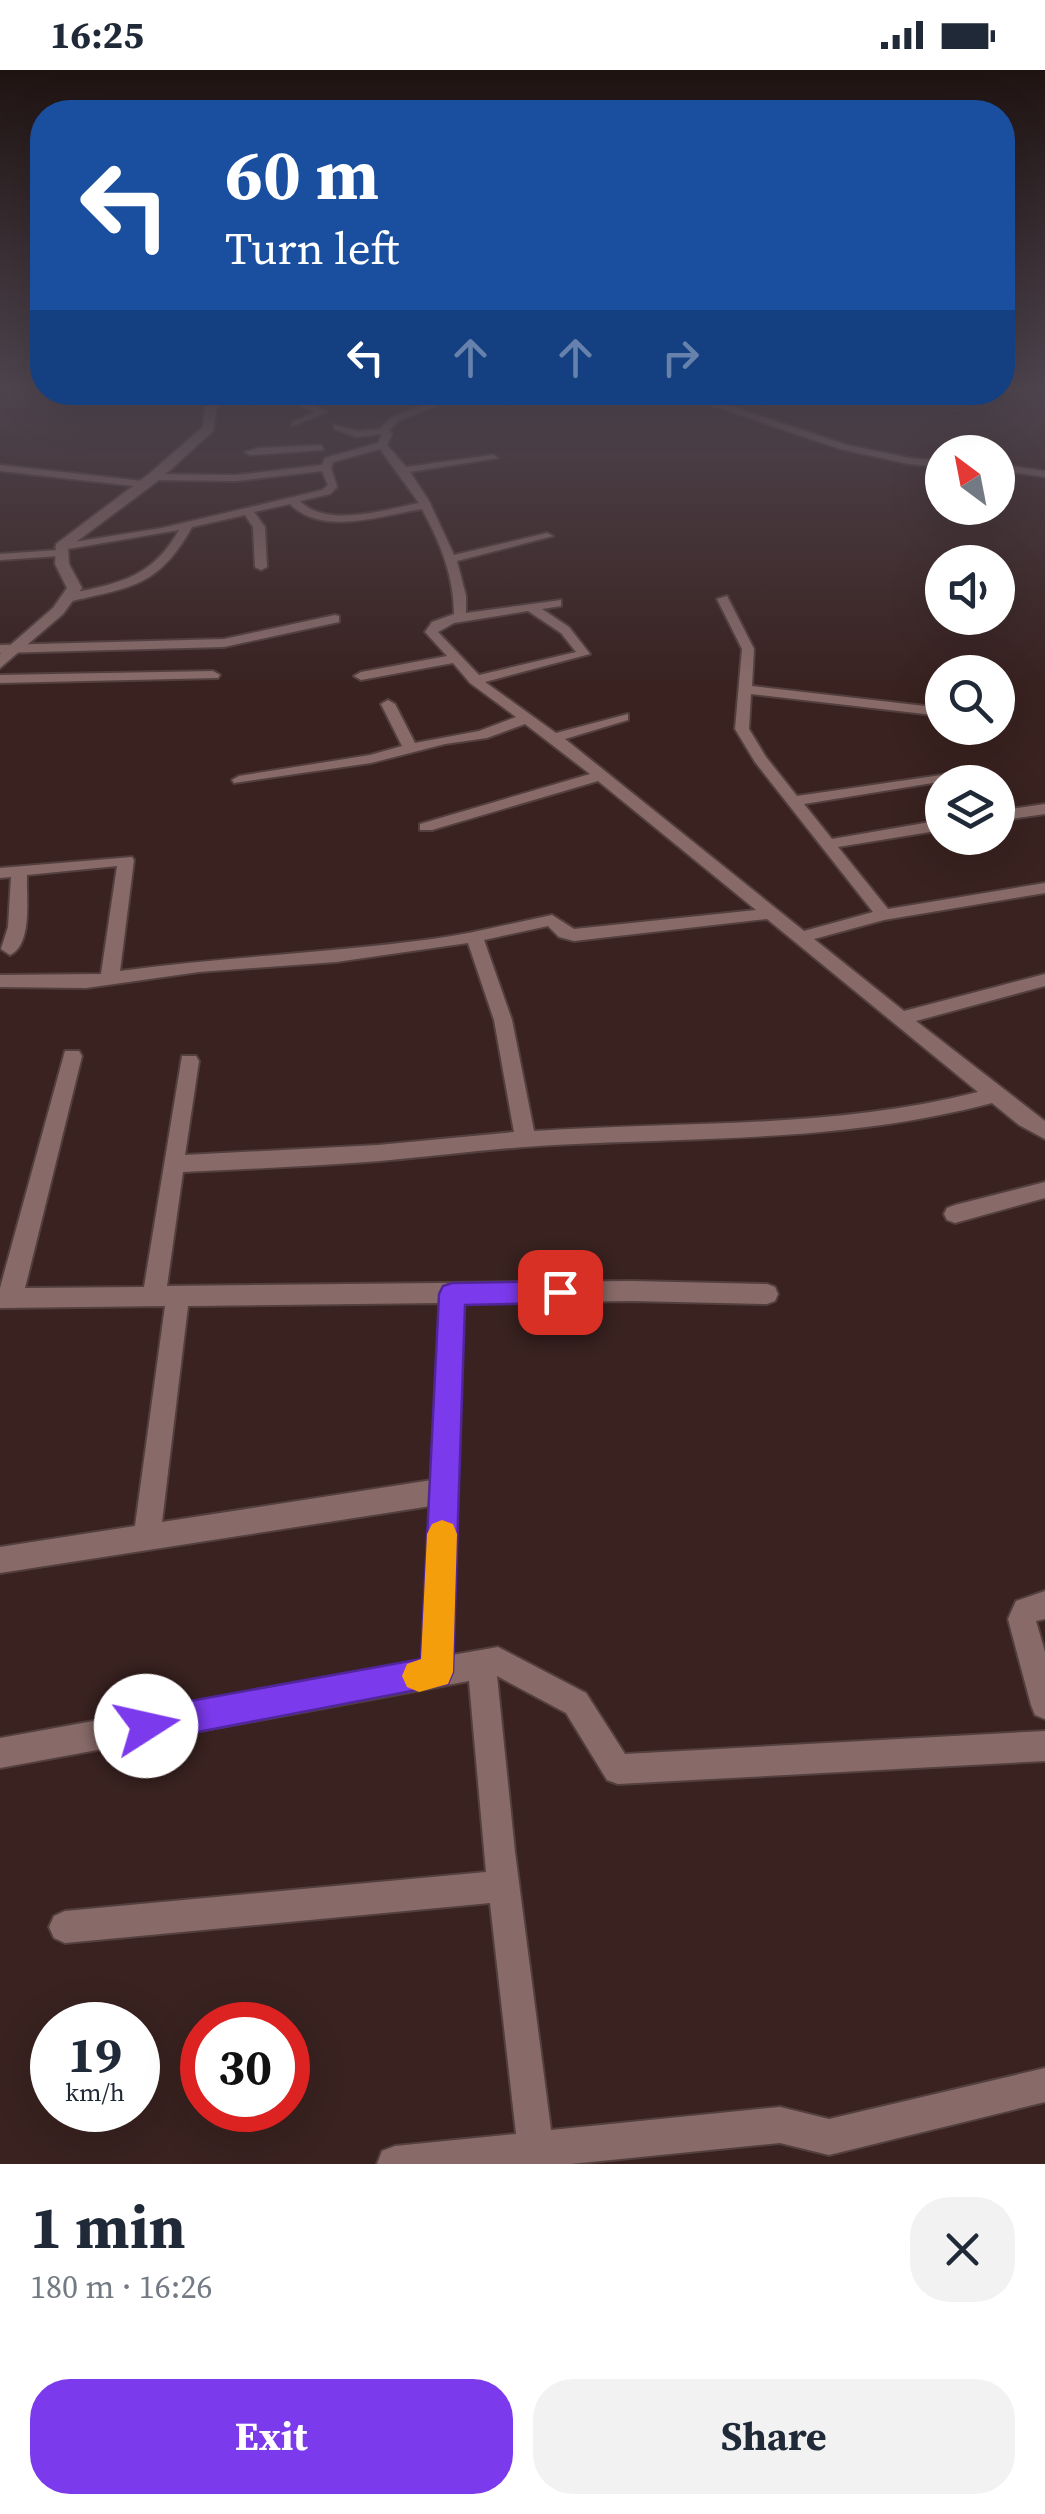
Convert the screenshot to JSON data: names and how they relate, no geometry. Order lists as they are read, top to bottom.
{
  "north": "top left",
  "page": {
    "status": "16:25",
    "turn": ["60 m", "Turn left"],
    "speed": "19 km/h",
    "limit": "30",
    "heading": ["1 min", "180 m · 16:26"],
    "buttons": ["Exit", "Share"]
  }
}
